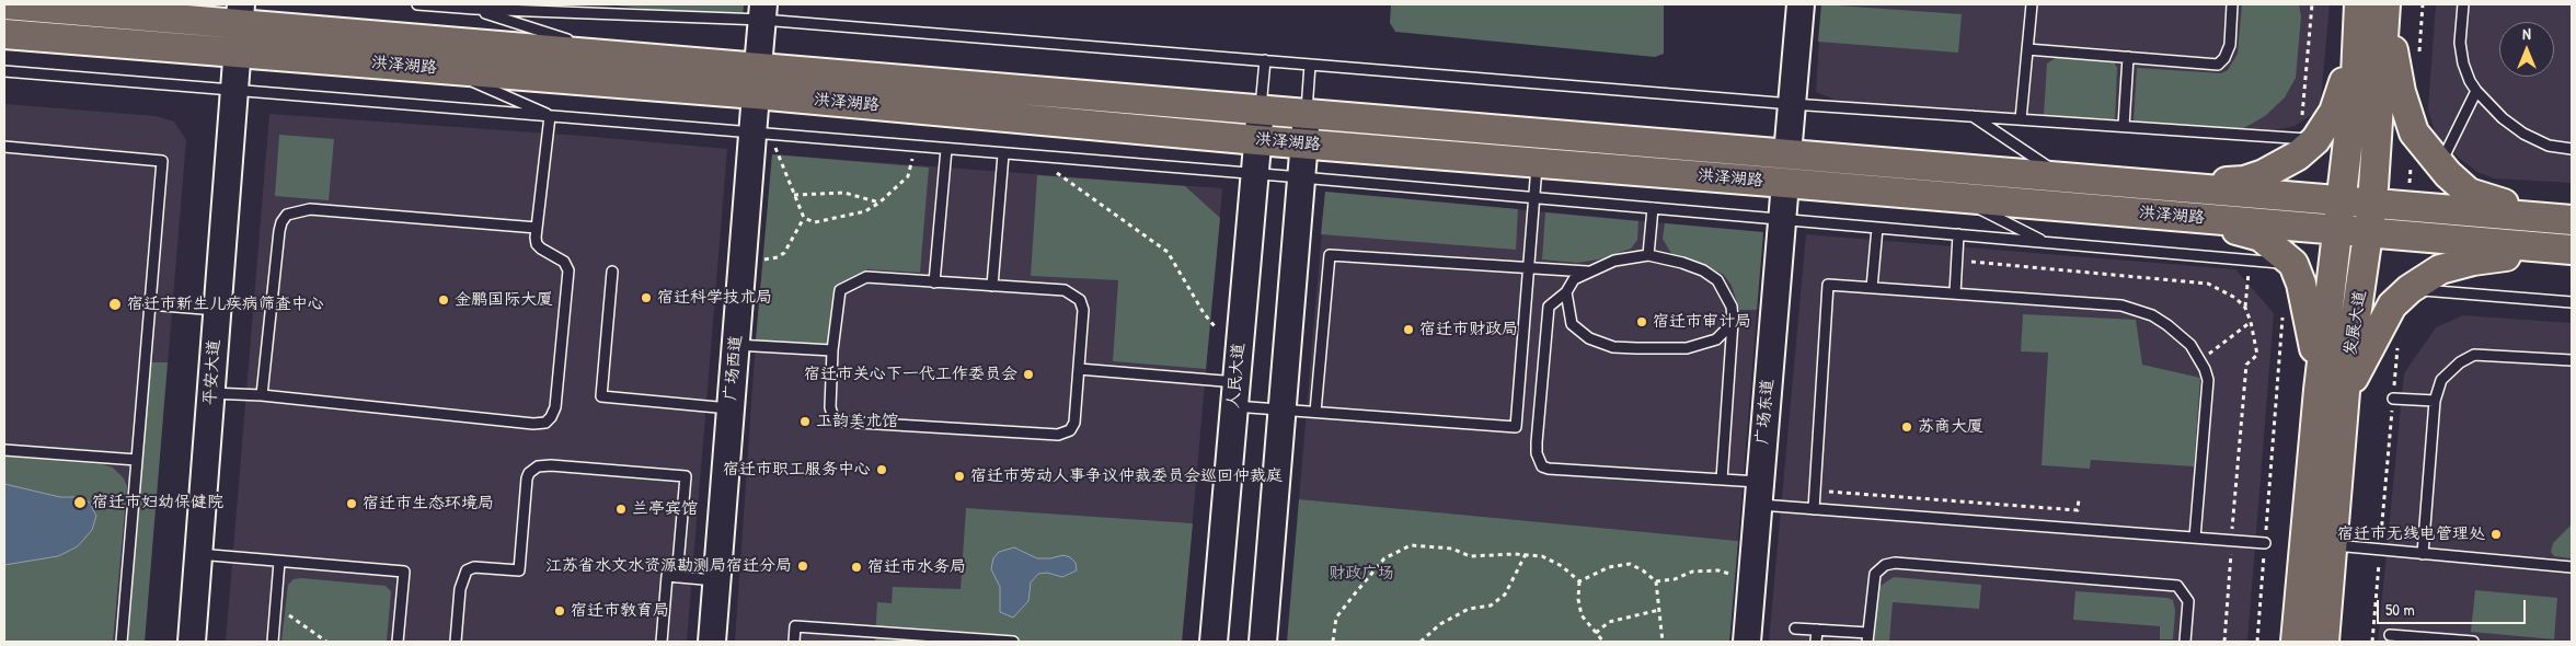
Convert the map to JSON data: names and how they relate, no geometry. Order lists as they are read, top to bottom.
{
  "streets": {
    "main road": ["洪泽湖路", "发展大道"],
    "street": [
      "广场西道",
      "平安大道",
      "人民大道",
      "广场东道"
    ]
  },
  "crossings": [
    ["洪泽湖路", "发展大道"],
    ["洪泽湖路", "广场西道"],
    ["洪泽湖路", "平安大道"],
    ["洪泽湖路", "人民大道"],
    ["洪泽湖路", "广场东道"]
  ],
  "parks": ["财政广场"],
  "places": [
    "宿迁科学技术局",
    "金鹏国际大厦",
    "宿迁市新生儿疾病筛查中心",
    "宿迁市审计局",
    "宿迁市财政局",
    "宿迁市关心下一代工作委员会",
    "工韵美术馆",
    "苏商大厦",
    "宿迁市职工服务中心",
    "宿迁市劳动人事争议仲裁委员会巡回仲裁庭",
    "宿迁市妇幼保健院",
    "宿迁市生态环境局",
    "兰亭宾馆",
    "宿迁市无线电管理处",
    "江苏省水文水资源勘测局宿迁分局",
    "宿迁市水务局",
    "宿迁市教育局"
  ],
  "scale_bar": "50 m",
  "north": "top"
}
